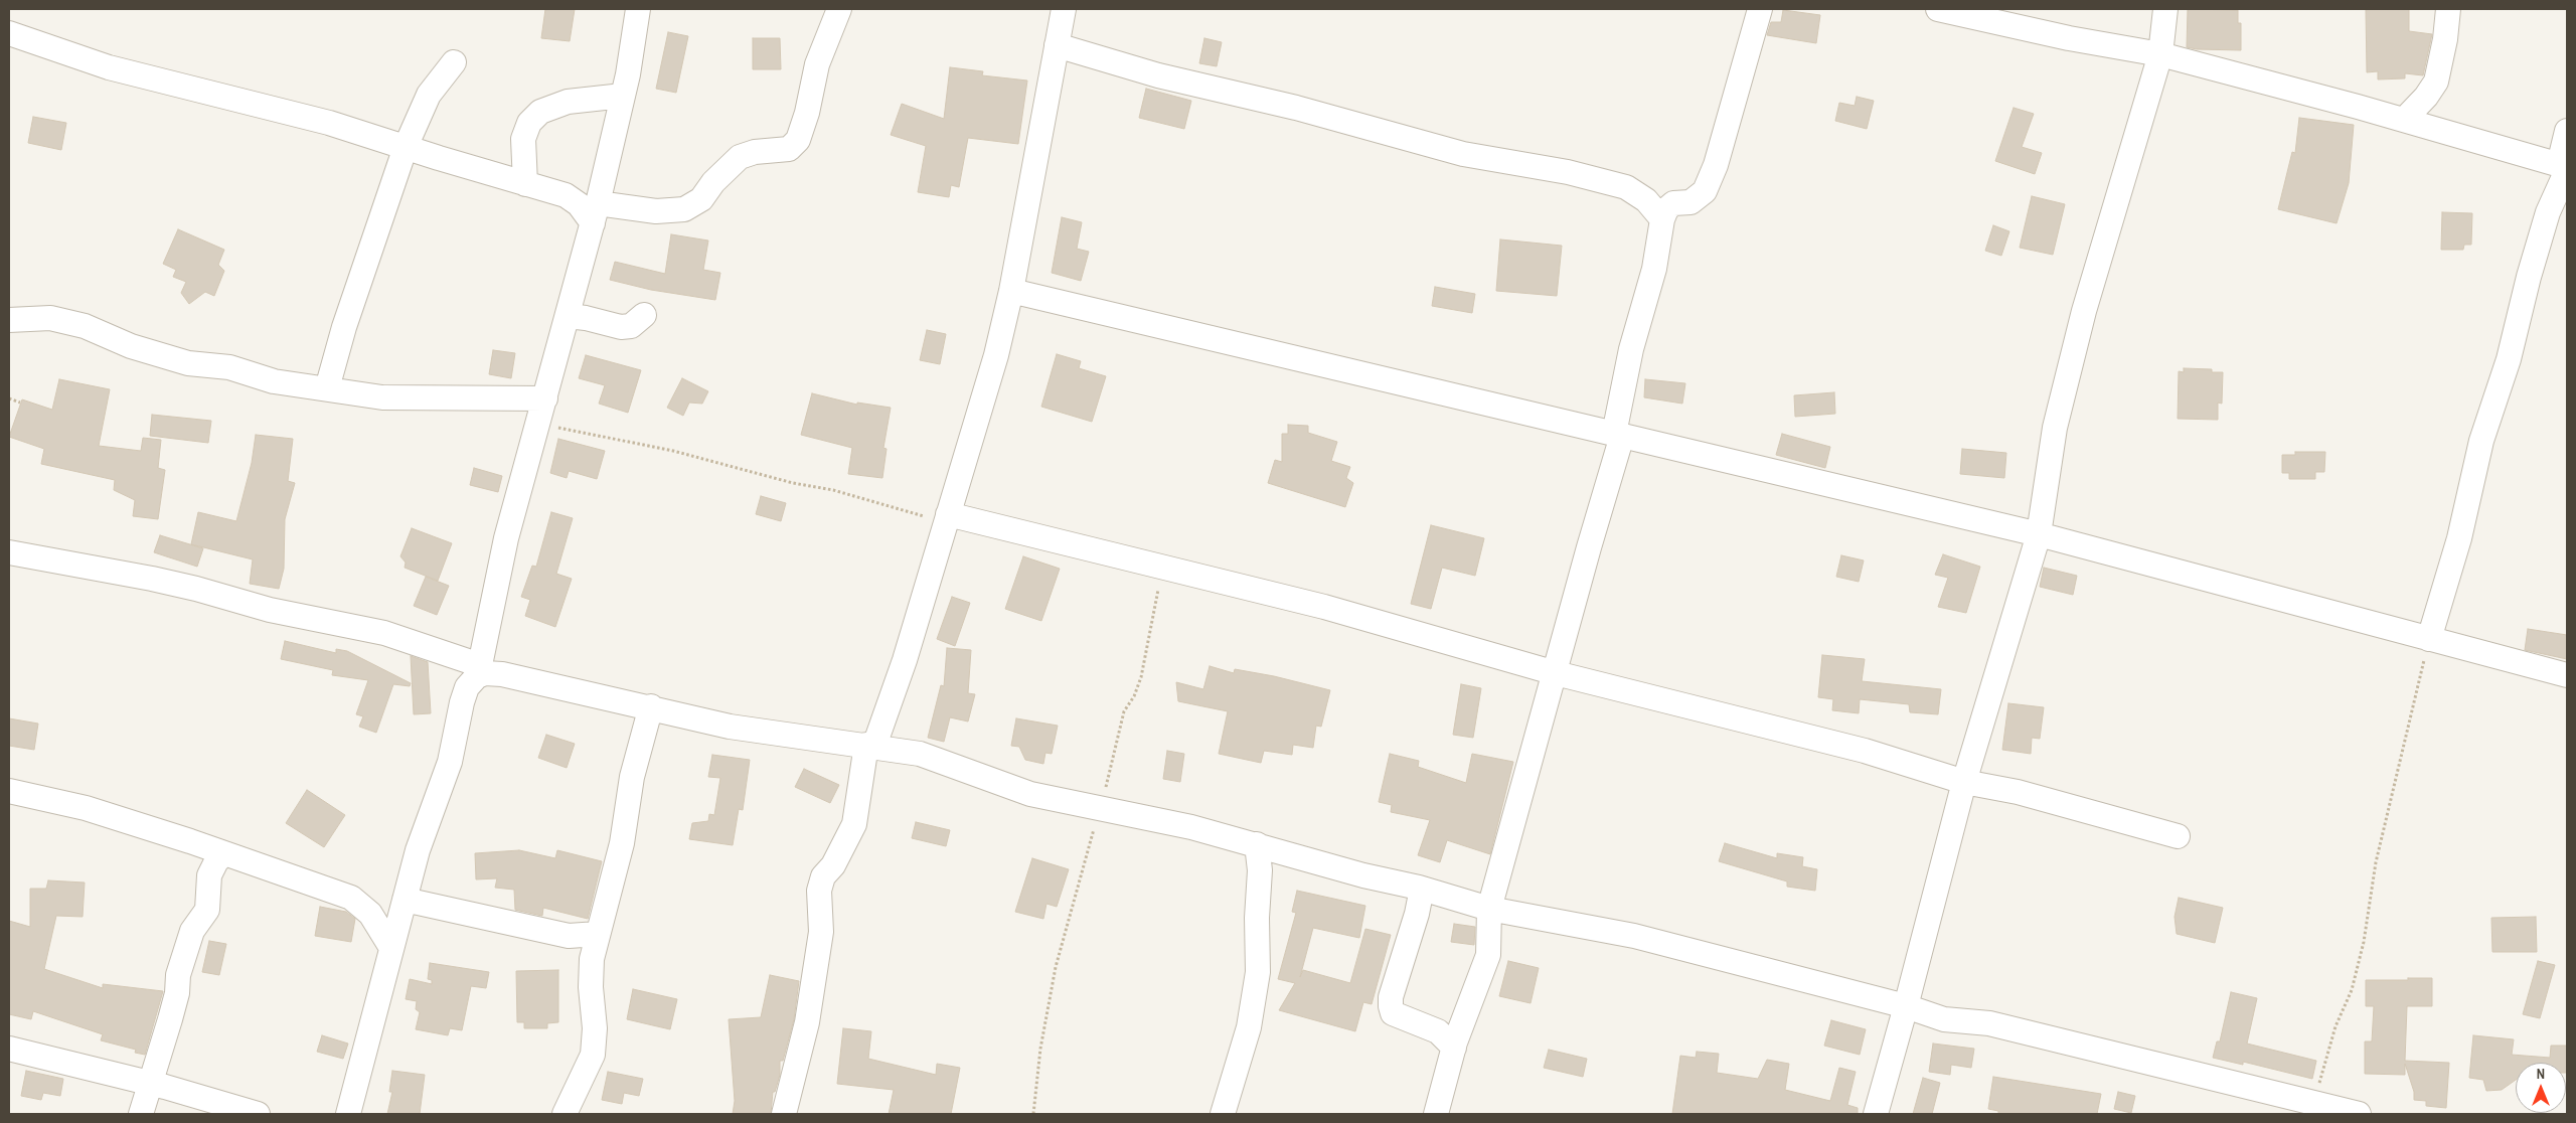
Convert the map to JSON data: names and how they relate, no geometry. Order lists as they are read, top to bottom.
{
  "north": "top"
}
